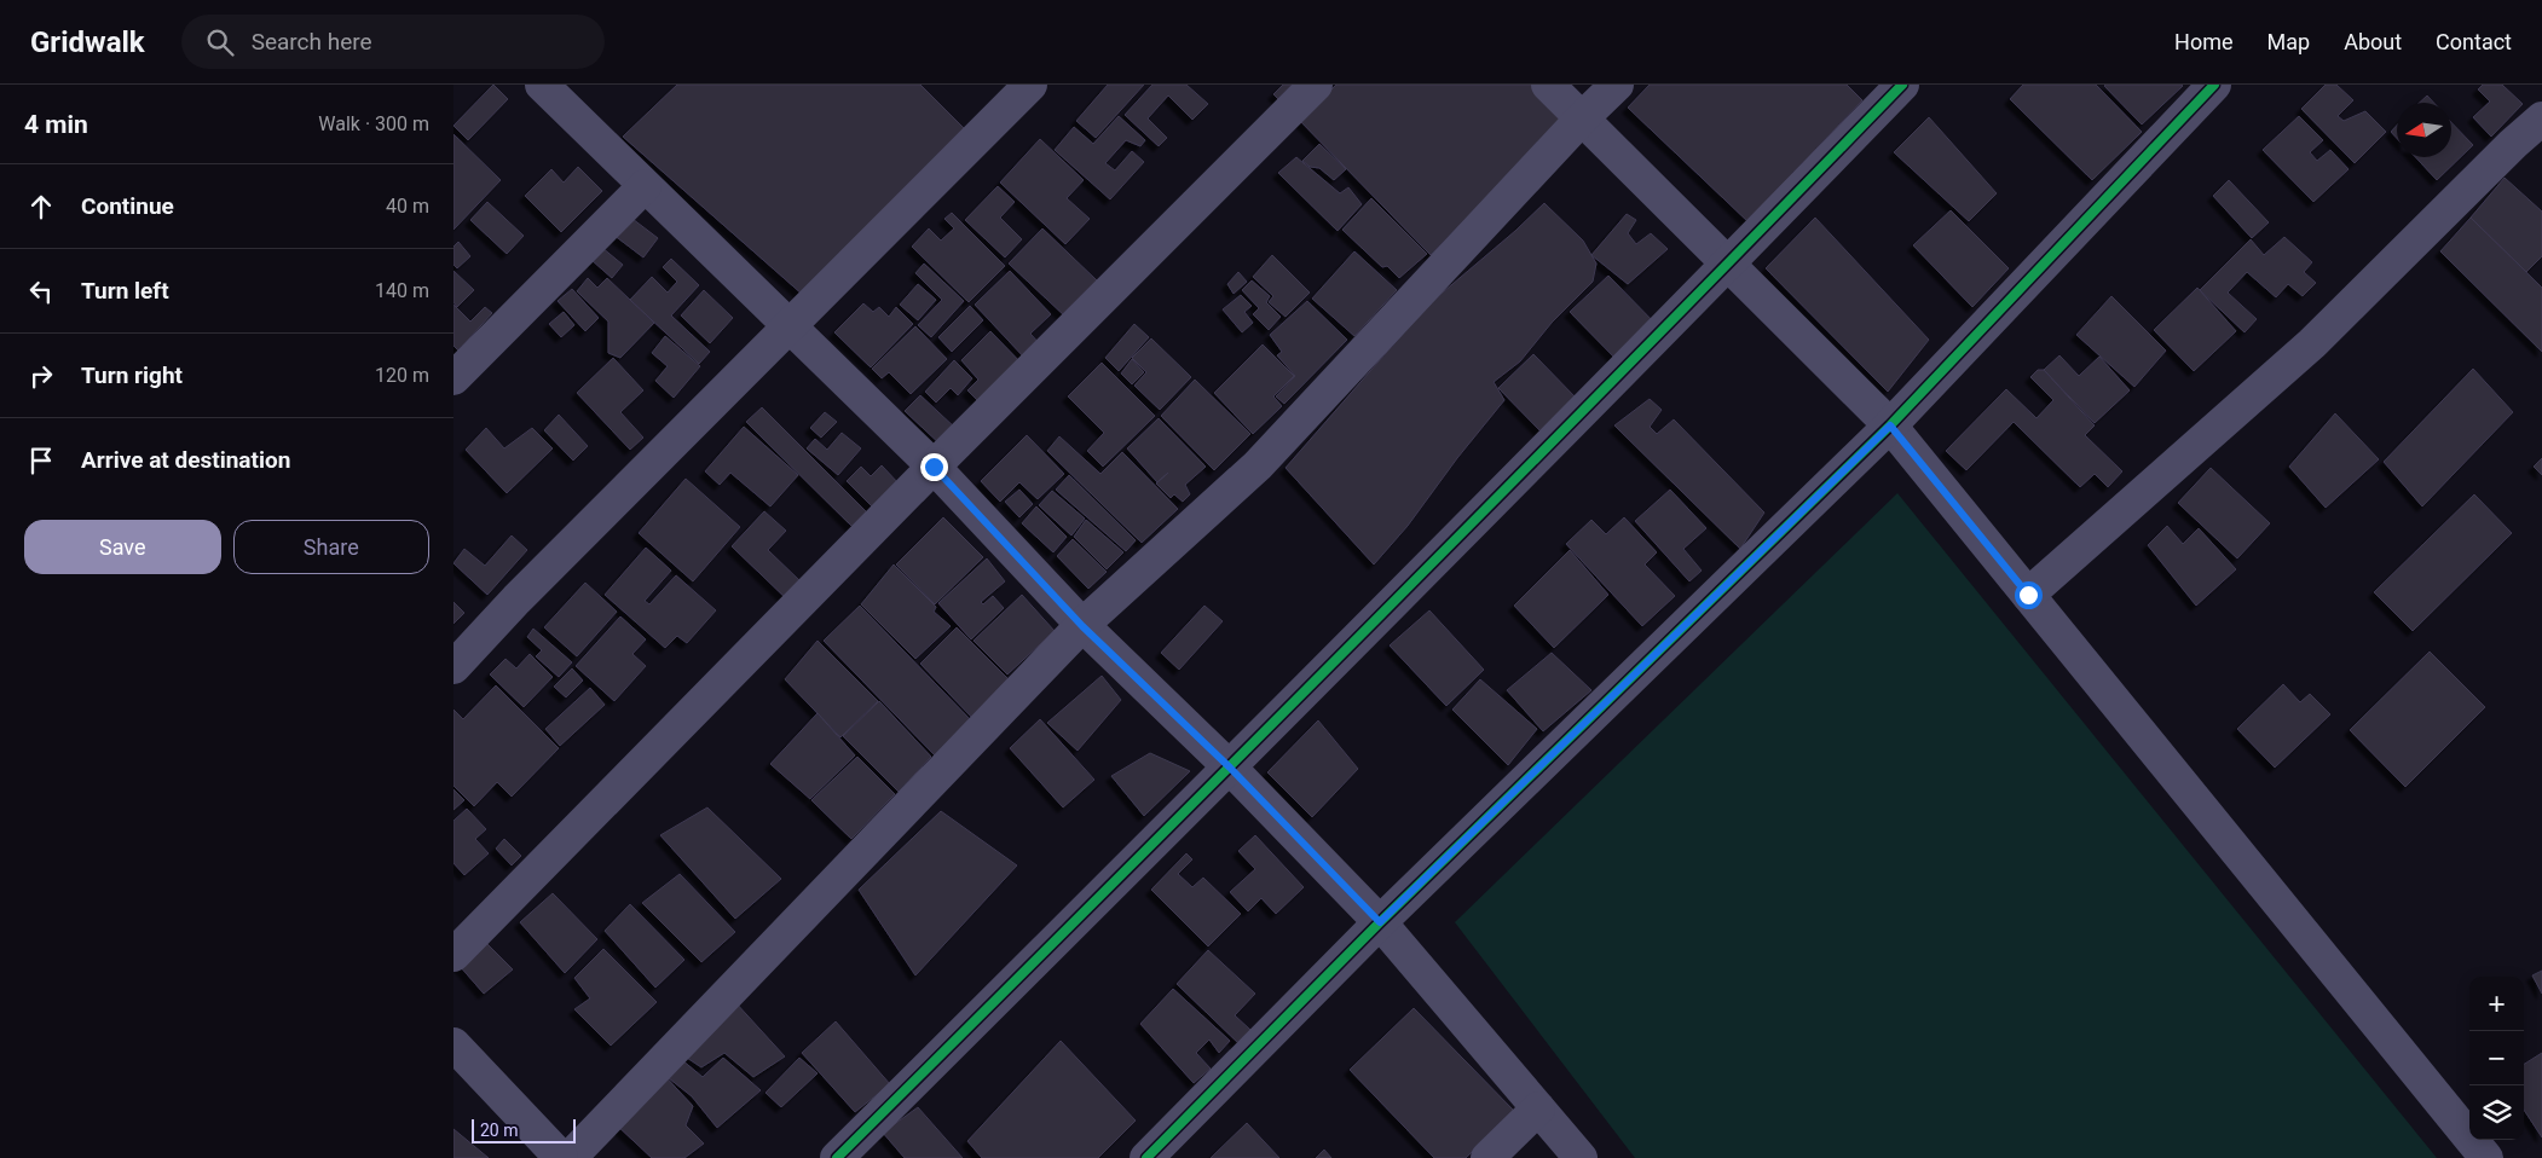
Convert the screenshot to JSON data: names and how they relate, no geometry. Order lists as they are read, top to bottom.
{
  "scale_bar": "20 m",
  "north": "left",
  "page": {
    "header": "Gridwalk",
    "search": "Search here",
    "nav": [
      "Home",
      "Map",
      "About",
      "Contact"
    ],
    "heading": ["4 min", "Walk · 300 m"],
    "list": [
      ["Continue", "40 m"],
      ["Turn left", "140 m"],
      ["Turn right", "120 m"],
      "Arrive at destination"
    ],
    "buttons": ["Save", "Share"],
    "map_buttons": ["+", "−"],
    "scale": "20 m"
  }
}
